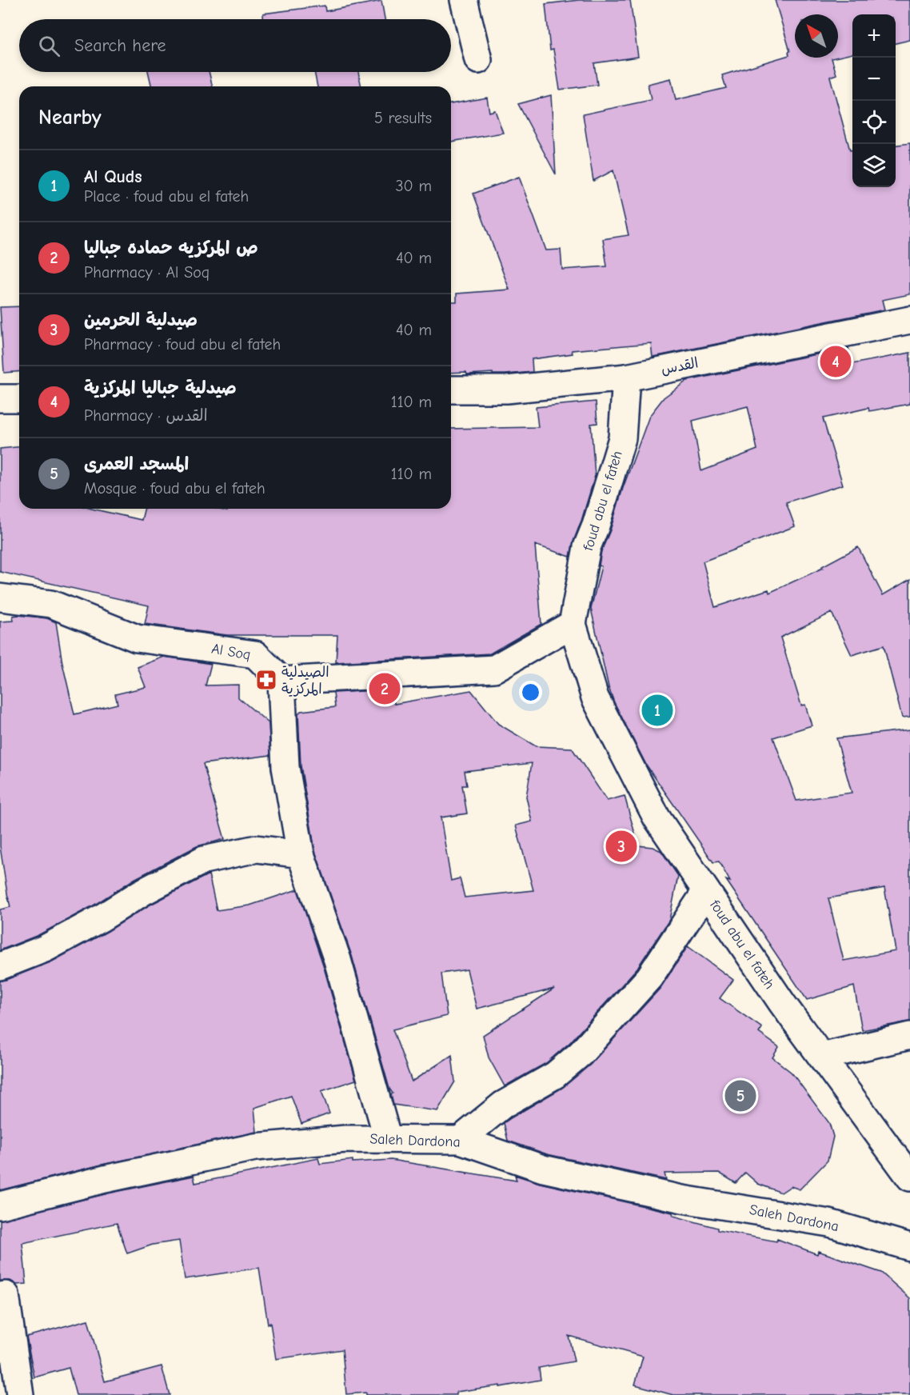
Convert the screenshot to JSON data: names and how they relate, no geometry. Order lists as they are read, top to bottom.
{
  "streets": {
    "street": [
      "القدس",
      "foud abu el fateh",
      "Al Soq",
      "Saleh Dardona"
    ]
  },
  "crossings": [
    ["القدس", "foud abu el fateh"]
  ],
  "places": {
    "pharmacy": ["الصيدلية المركزية"]
  },
  "north": "top left",
  "page": {
    "map_buttons": ["+", "−"],
    "search": "Search here",
    "heading": ["Nearby", "5 results"],
    "list": [
      {
        "mark": "1",
        "name": "Al Quds",
        "note": "Place · foud abu el fateh",
        "value": "30 m"
      },
      {
        "mark": "2",
        "name": "ص المركزيه حماده جباليا",
        "note": "Pharmacy · Al Soq",
        "value": "40 m"
      },
      {
        "mark": "3",
        "name": "صيدلية الحرمين",
        "note": "Pharmacy · foud abu el fateh",
        "value": "40 m"
      },
      {
        "mark": "4",
        "name": "صيدلية جباليا المركزية",
        "note": "Pharmacy · القدس",
        "value": "110 m"
      },
      {
        "mark": "5",
        "name": "المسجد العمرى",
        "note": "Mosque · foud abu el fateh",
        "value": "110 m"
      }
    ],
    "pins": [
      "4",
      "2",
      "1",
      "3",
      "5"
    ]
  }
}
